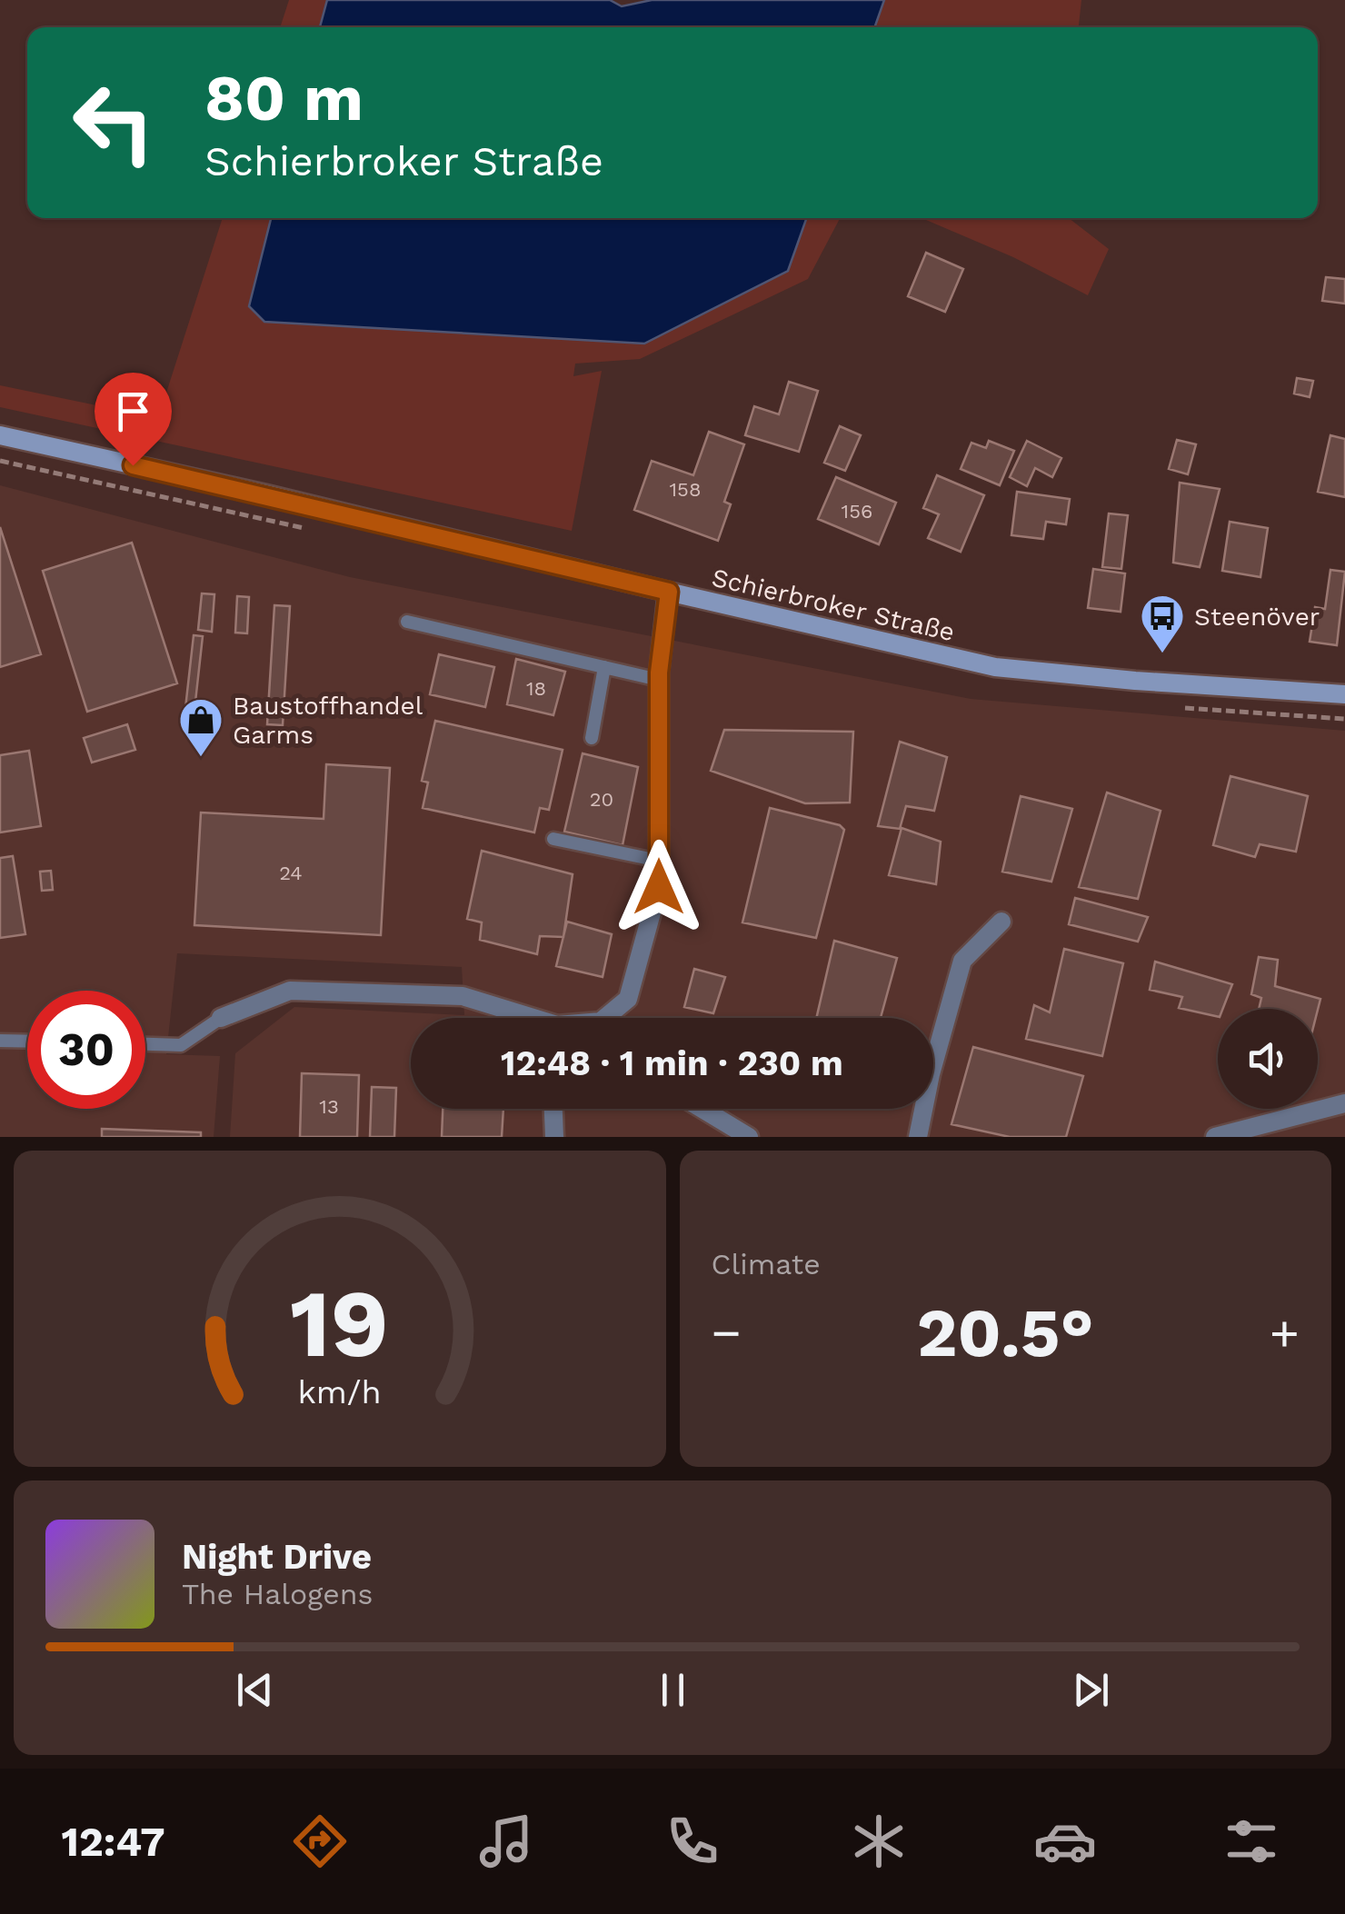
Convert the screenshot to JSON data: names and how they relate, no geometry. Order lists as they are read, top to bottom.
{
  "streets": {
    "main road": ["Schierbroker Straße"]
  },
  "places": {
    "bus stop": ["Steenöver"],
    "shop": ["Baustoffhandel Garms"]
  },
  "house_numbers": [
    "158",
    "156",
    "18",
    "20",
    "24",
    "13"
  ],
  "page": {
    "turn": ["80 m", "Schierbroker Straße"],
    "limit": "30",
    "trip": "12:48 · 1 min · 230 m",
    "tile": "Climate",
    "heat": ["−", "20.5°", "+"],
    "song": ["Night Drive", "The Halogens"],
    "tabs": "12:47",
    "gauge": ["19", "km/h"]
  }
}
